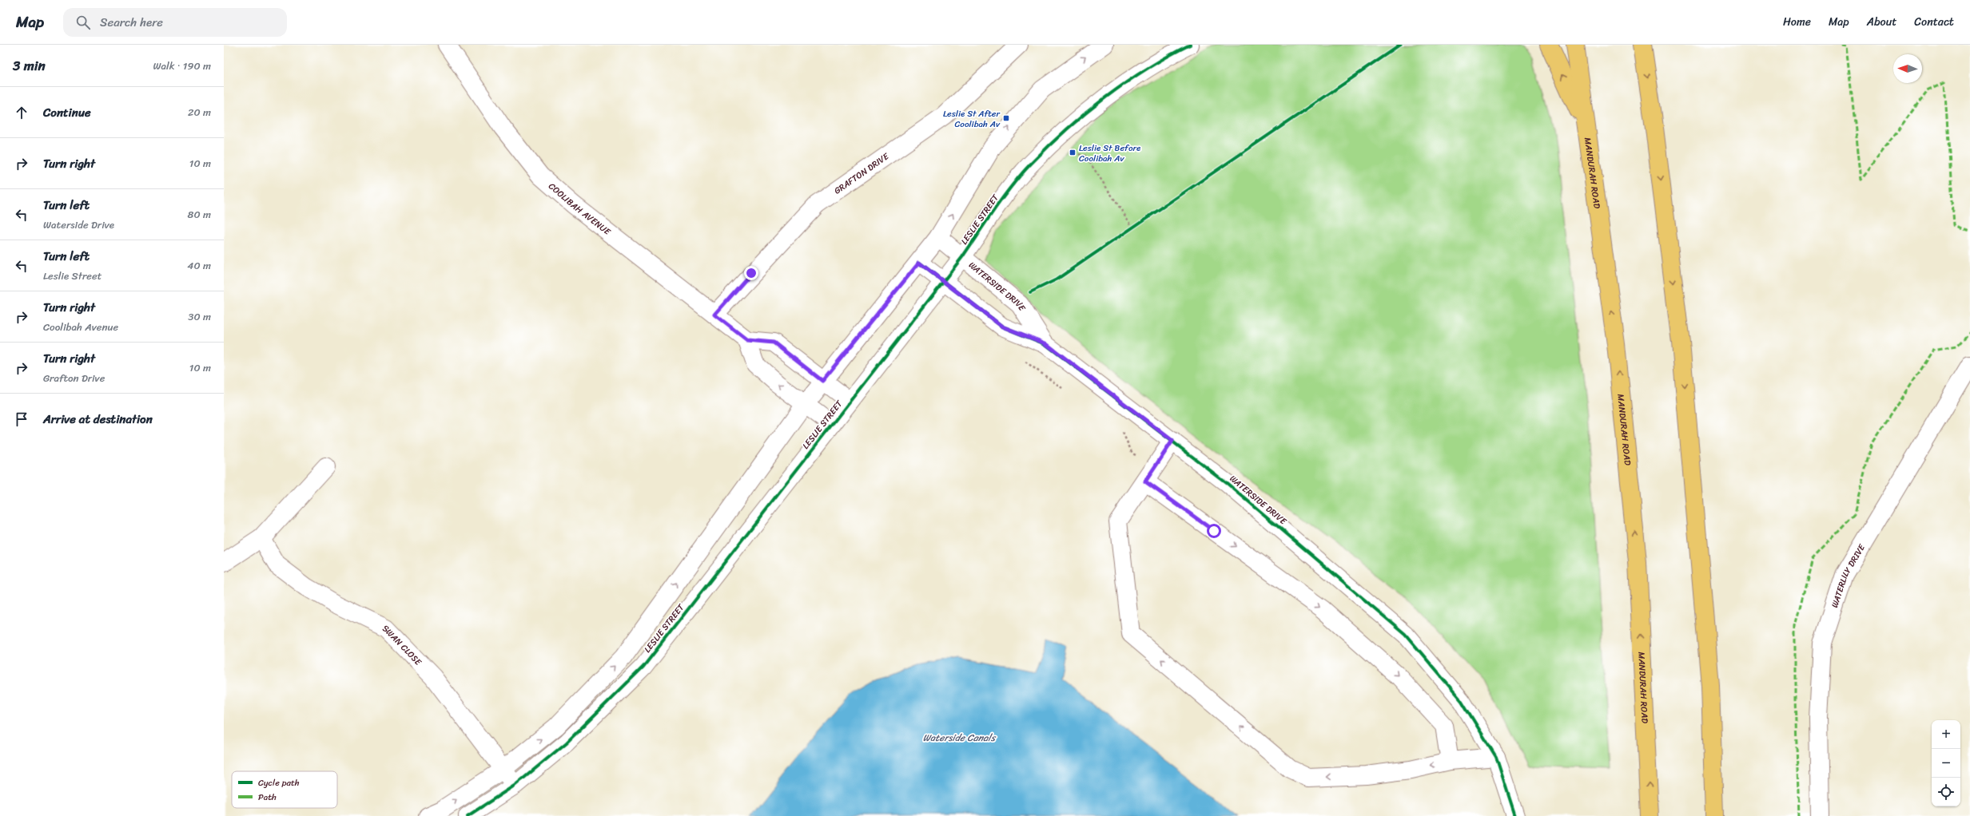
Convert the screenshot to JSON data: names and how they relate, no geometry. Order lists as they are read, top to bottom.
{
  "streets": {
    "highway": ["MANDURAH ROAD"],
    "street": [
      "GRAFTON DRIVE",
      "COOLIBAH AVENUE",
      "LESLIE STREET",
      "WATERSIDE DRIVE",
      "WATERLILY DRIVE",
      "SWAN CLOSE"
    ]
  },
  "crossings": [
    ["GRAFTON DRIVE", "COOLIBAH AVENUE"],
    ["LESLIE STREET", "WATERSIDE DRIVE"],
    ["LESLIE STREET", "SWAN CLOSE"]
  ],
  "water": ["Waterside Canals"],
  "places": {
    "transit": ["Leslie St After Coolibah Av", "Leslie St Before Coolibah Av"]
  },
  "legend": ["Cycle path", "Path"],
  "north": "left",
  "page": {
    "header": "Map",
    "search": "Search here",
    "nav": [
      "Home",
      "Map",
      "About",
      "Contact"
    ],
    "heading": ["3 min", "Walk · 190 m"],
    "list": [
      ["Continue", "20 m"],
      ["Turn right", "10 m"],
      ["Turn left", "Waterside Drive", "80 m"],
      ["Turn left", "Leslie Street", "40 m"],
      ["Turn right", "Coolibah Avenue", "30 m"],
      ["Turn right", "Grafton Drive", "10 m"],
      "Arrive at destination"
    ],
    "map_buttons": ["+", "−"]
  }
}
